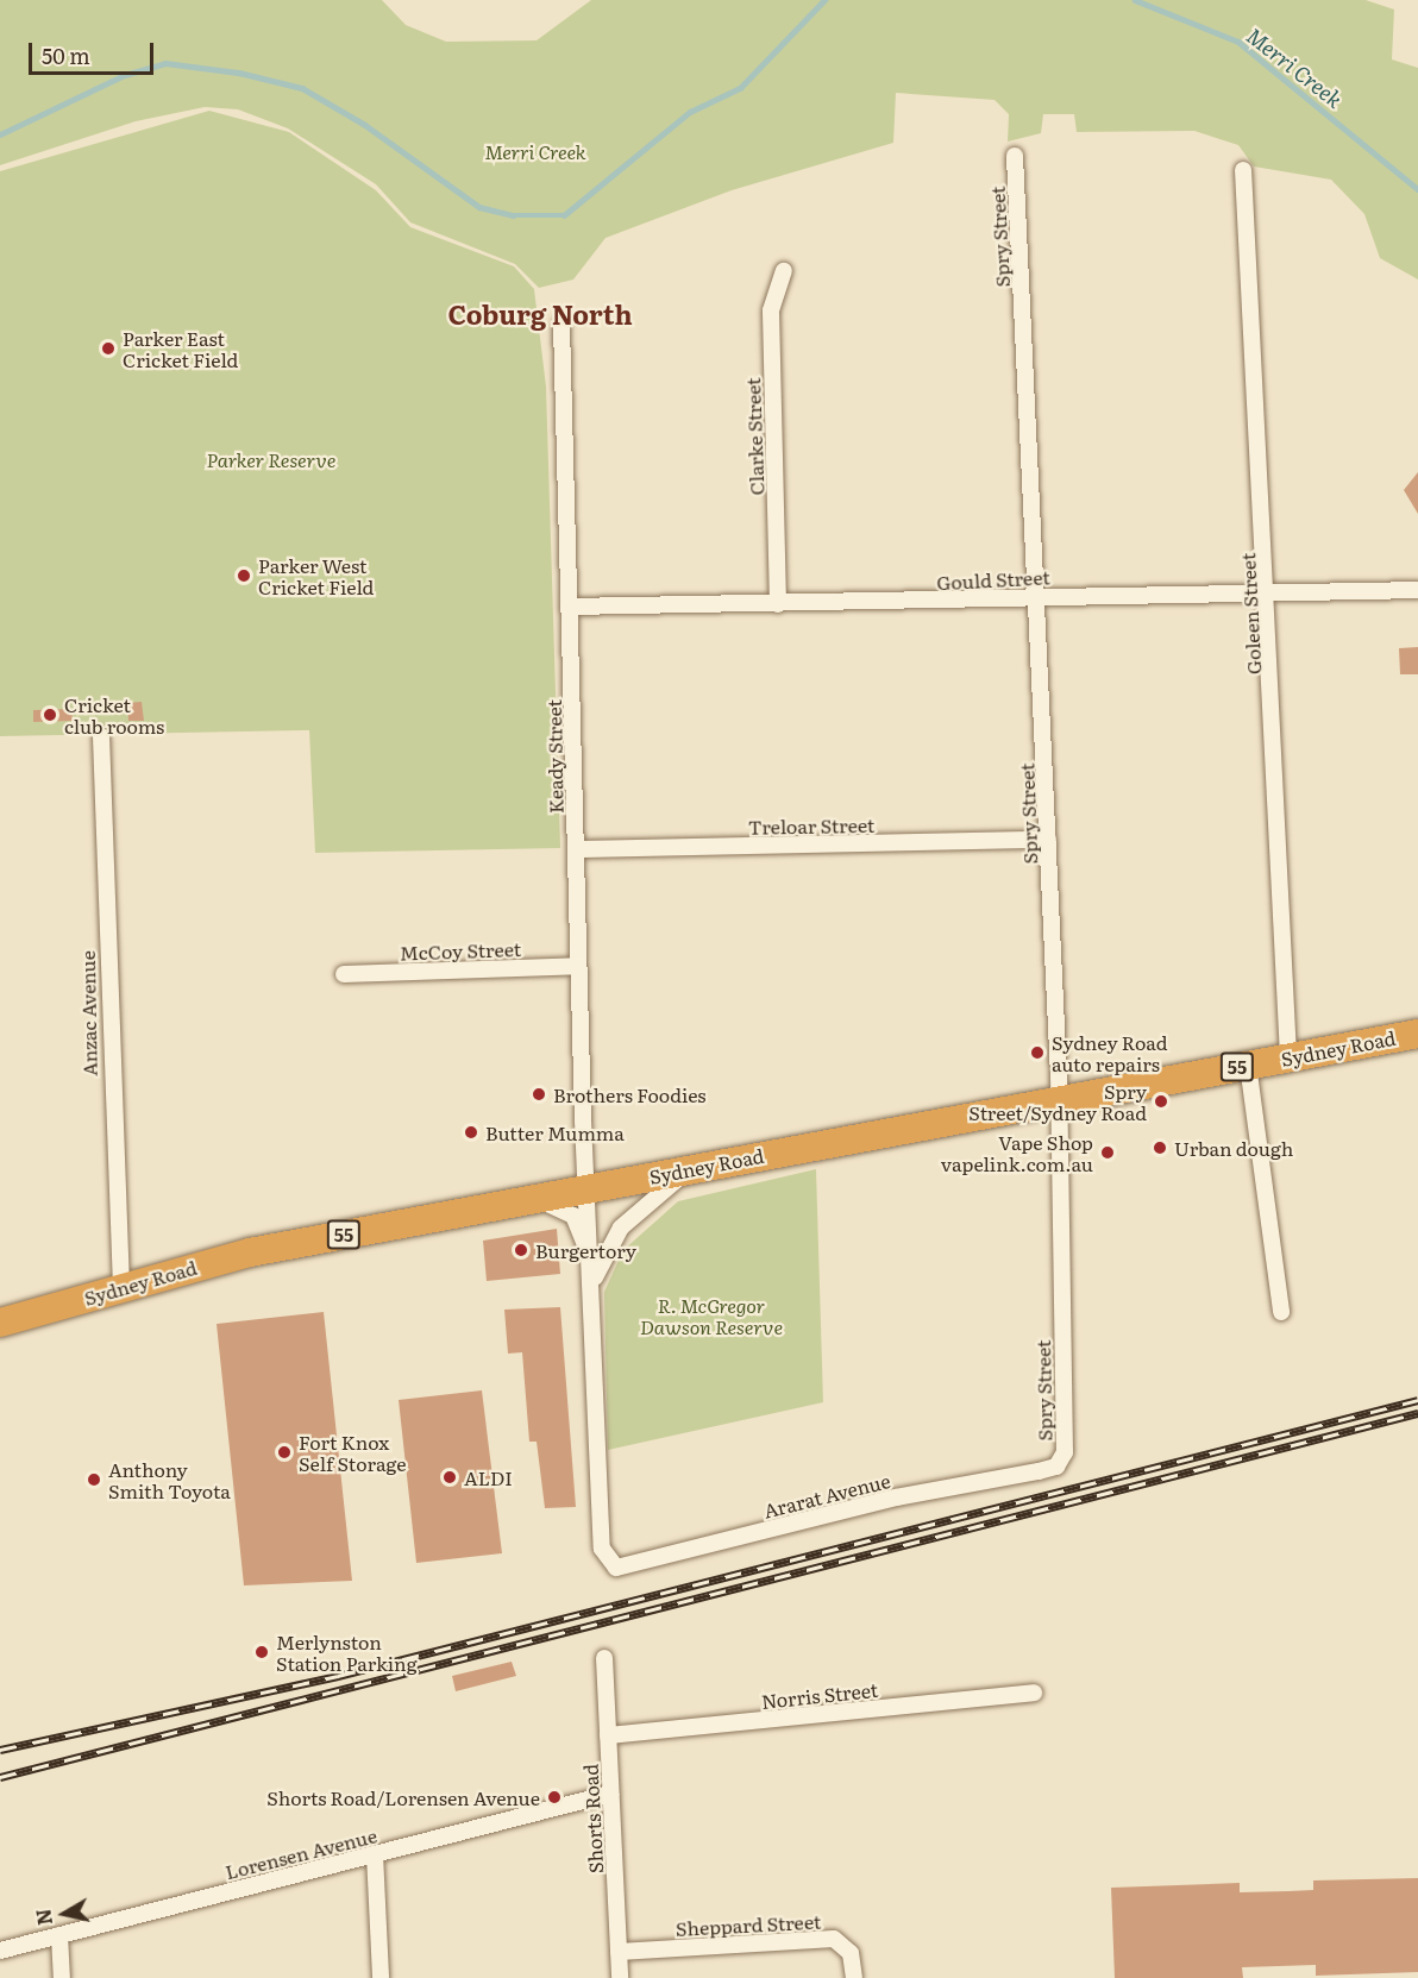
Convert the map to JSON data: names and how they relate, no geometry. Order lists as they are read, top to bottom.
{
  "streets": {
    "highway": ["Sydney Road", "55"],
    "street": [
      "Spry Street",
      "Clarke Street",
      "Gould Street",
      "Goleen Street",
      "Keady Street",
      "Treloar Street",
      "McCoy Street",
      "Anzac Avenue",
      "Ararat Avenue",
      "Norris Street",
      "Shorts Road",
      "Lorensen Avenue",
      "Sheppard Street"
    ]
  },
  "crossings": [
    ["Spry Street", "Gould Street"],
    ["Spry Street", "Treloar Street"],
    ["Spry Street", "Sydney Road"],
    ["Spry Street", "Ararat Avenue"],
    ["Clarke Street", "Gould Street"],
    ["Gould Street", "Goleen Street"],
    ["Gould Street", "Keady Street"],
    ["Goleen Street", "Sydney Road"],
    ["Keady Street", "Treloar Street"],
    ["Keady Street", "McCoy Street"],
    ["Keady Street", "Sydney Road"],
    ["Anzac Avenue", "Sydney Road"],
    ["Norris Street", "Shorts Road"],
    ["Shorts Road", "Lorensen Avenue"],
    ["Shorts Road", "Sheppard Street"]
  ],
  "districts": ["Coburg North"],
  "water": ["Merri Creek"],
  "parks": ["Merri Creek", "Parker Reserve", "R. McGregor Dawson Reserve"],
  "places": [
    "Parker East Cricket Field",
    "Parker West Cricket Field",
    "Cricket club rooms",
    "Sydney Road auto repairs",
    "Brothers Foodies",
    "Spry Street/Sydney Road",
    "Butter Mumma",
    "Urban dough",
    "Vape Shop vapelink.com.au",
    "Burgertory",
    "Fort Knox Self Storage",
    "ALDI",
    "Anthony Smith Toyota",
    "Merlynston Station Parking",
    "Shorts Road/Lorensen Avenue"
  ],
  "scale_bar": "50 m",
  "north": "left"
}
